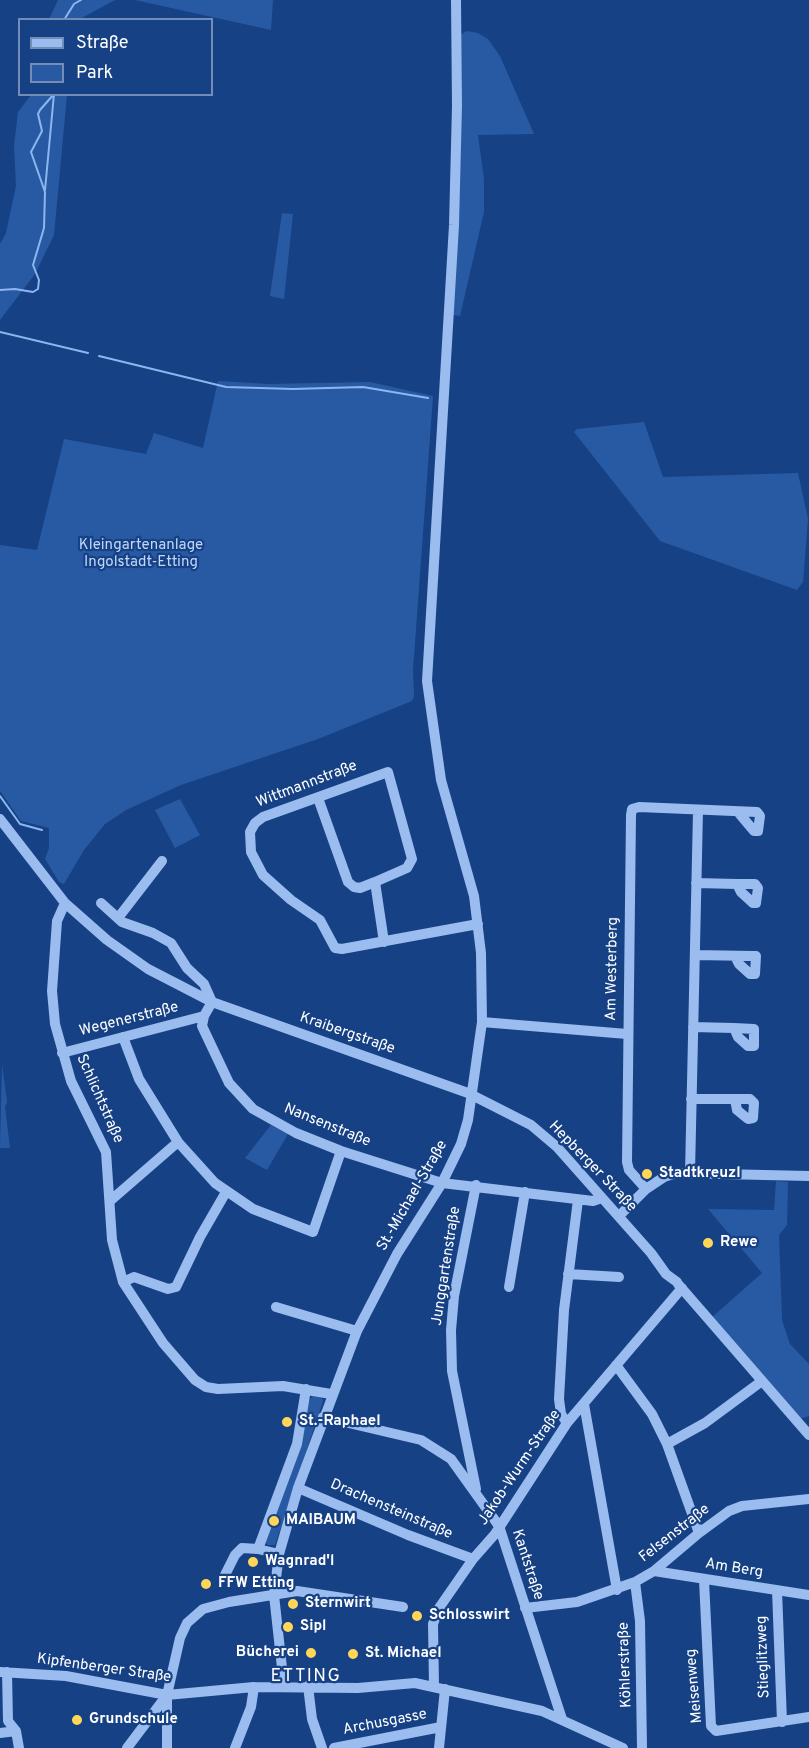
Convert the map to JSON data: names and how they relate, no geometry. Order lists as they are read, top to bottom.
{
  "streets": {
    "street": [
      "Wittmannstraße",
      "Am Westerberg",
      "Wegenerstraße",
      "Kraibergstraße",
      "Schlichtstraße",
      "Nansenstraße",
      "Hepberger Straße",
      "St.-Michael-Straße",
      "Junggartenstraße",
      "Jakob-Wurm-Straße",
      "Drachensteinstraße",
      "Felsenstraße",
      "Kantstraße",
      "Am Berg",
      "Stieglitzweg",
      "Köhlerstraße",
      "Kipfenberger Straße",
      "Meisenweg",
      "Archusgasse"
    ]
  },
  "crossings": [
    ["Wegenerstraße", "Schlichtstraße"],
    ["Wegenerstraße", "Nansenstraße"],
    ["Kraibergstraße", "Schlichtstraße"],
    ["Kraibergstraße", "Hepberger Straße"],
    ["Kraibergstraße", "St.-Michael-Straße"],
    ["Schlichtstraße", "St.-Michael-Straße"],
    ["Nansenstraße", "Hepberger Straße"],
    ["Nansenstraße", "St.-Michael-Straße"],
    ["Nansenstraße", "Junggartenstraße"],
    ["Hepberger Straße", "St.-Michael-Straße"],
    ["Hepberger Straße", "Jakob-Wurm-Straße"],
    ["St.-Michael-Straße", "Drachensteinstraße"],
    ["St.-Michael-Straße", "Kantstraße"],
    ["St.-Michael-Straße", "Kipfenberger Straße"],
    ["Junggartenstraße", "Kantstraße"],
    ["Jakob-Wurm-Straße", "Drachensteinstraße"],
    ["Jakob-Wurm-Straße", "Kantstraße"],
    ["Jakob-Wurm-Straße", "Kipfenberger Straße"],
    ["Jakob-Wurm-Straße", "Archusgasse"],
    ["Felsenstraße", "Kantstraße"],
    ["Felsenstraße", "Am Berg"],
    ["Felsenstraße", "Köhlerstraße"],
    ["Kantstraße", "Kipfenberger Straße"],
    ["Am Berg", "Stieglitzweg"],
    ["Am Berg", "Meisenweg"],
    ["Stieglitzweg", "Meisenweg"]
  ],
  "districts": ["ETTING"],
  "parks": ["Kleingartenanlage Ingolstadt-Etting"],
  "places": [
    "Stadtkreuzl",
    "Rewe",
    "St.-Raphael",
    "MAIBAUM",
    "Wagnrad'l",
    "FFW Etting",
    "Sternwirt",
    "Schlosswirt",
    "Sipl",
    "Bücherei",
    "St. Michael",
    "Grundschule"
  ],
  "legend": ["Straße", "Park"]
}
